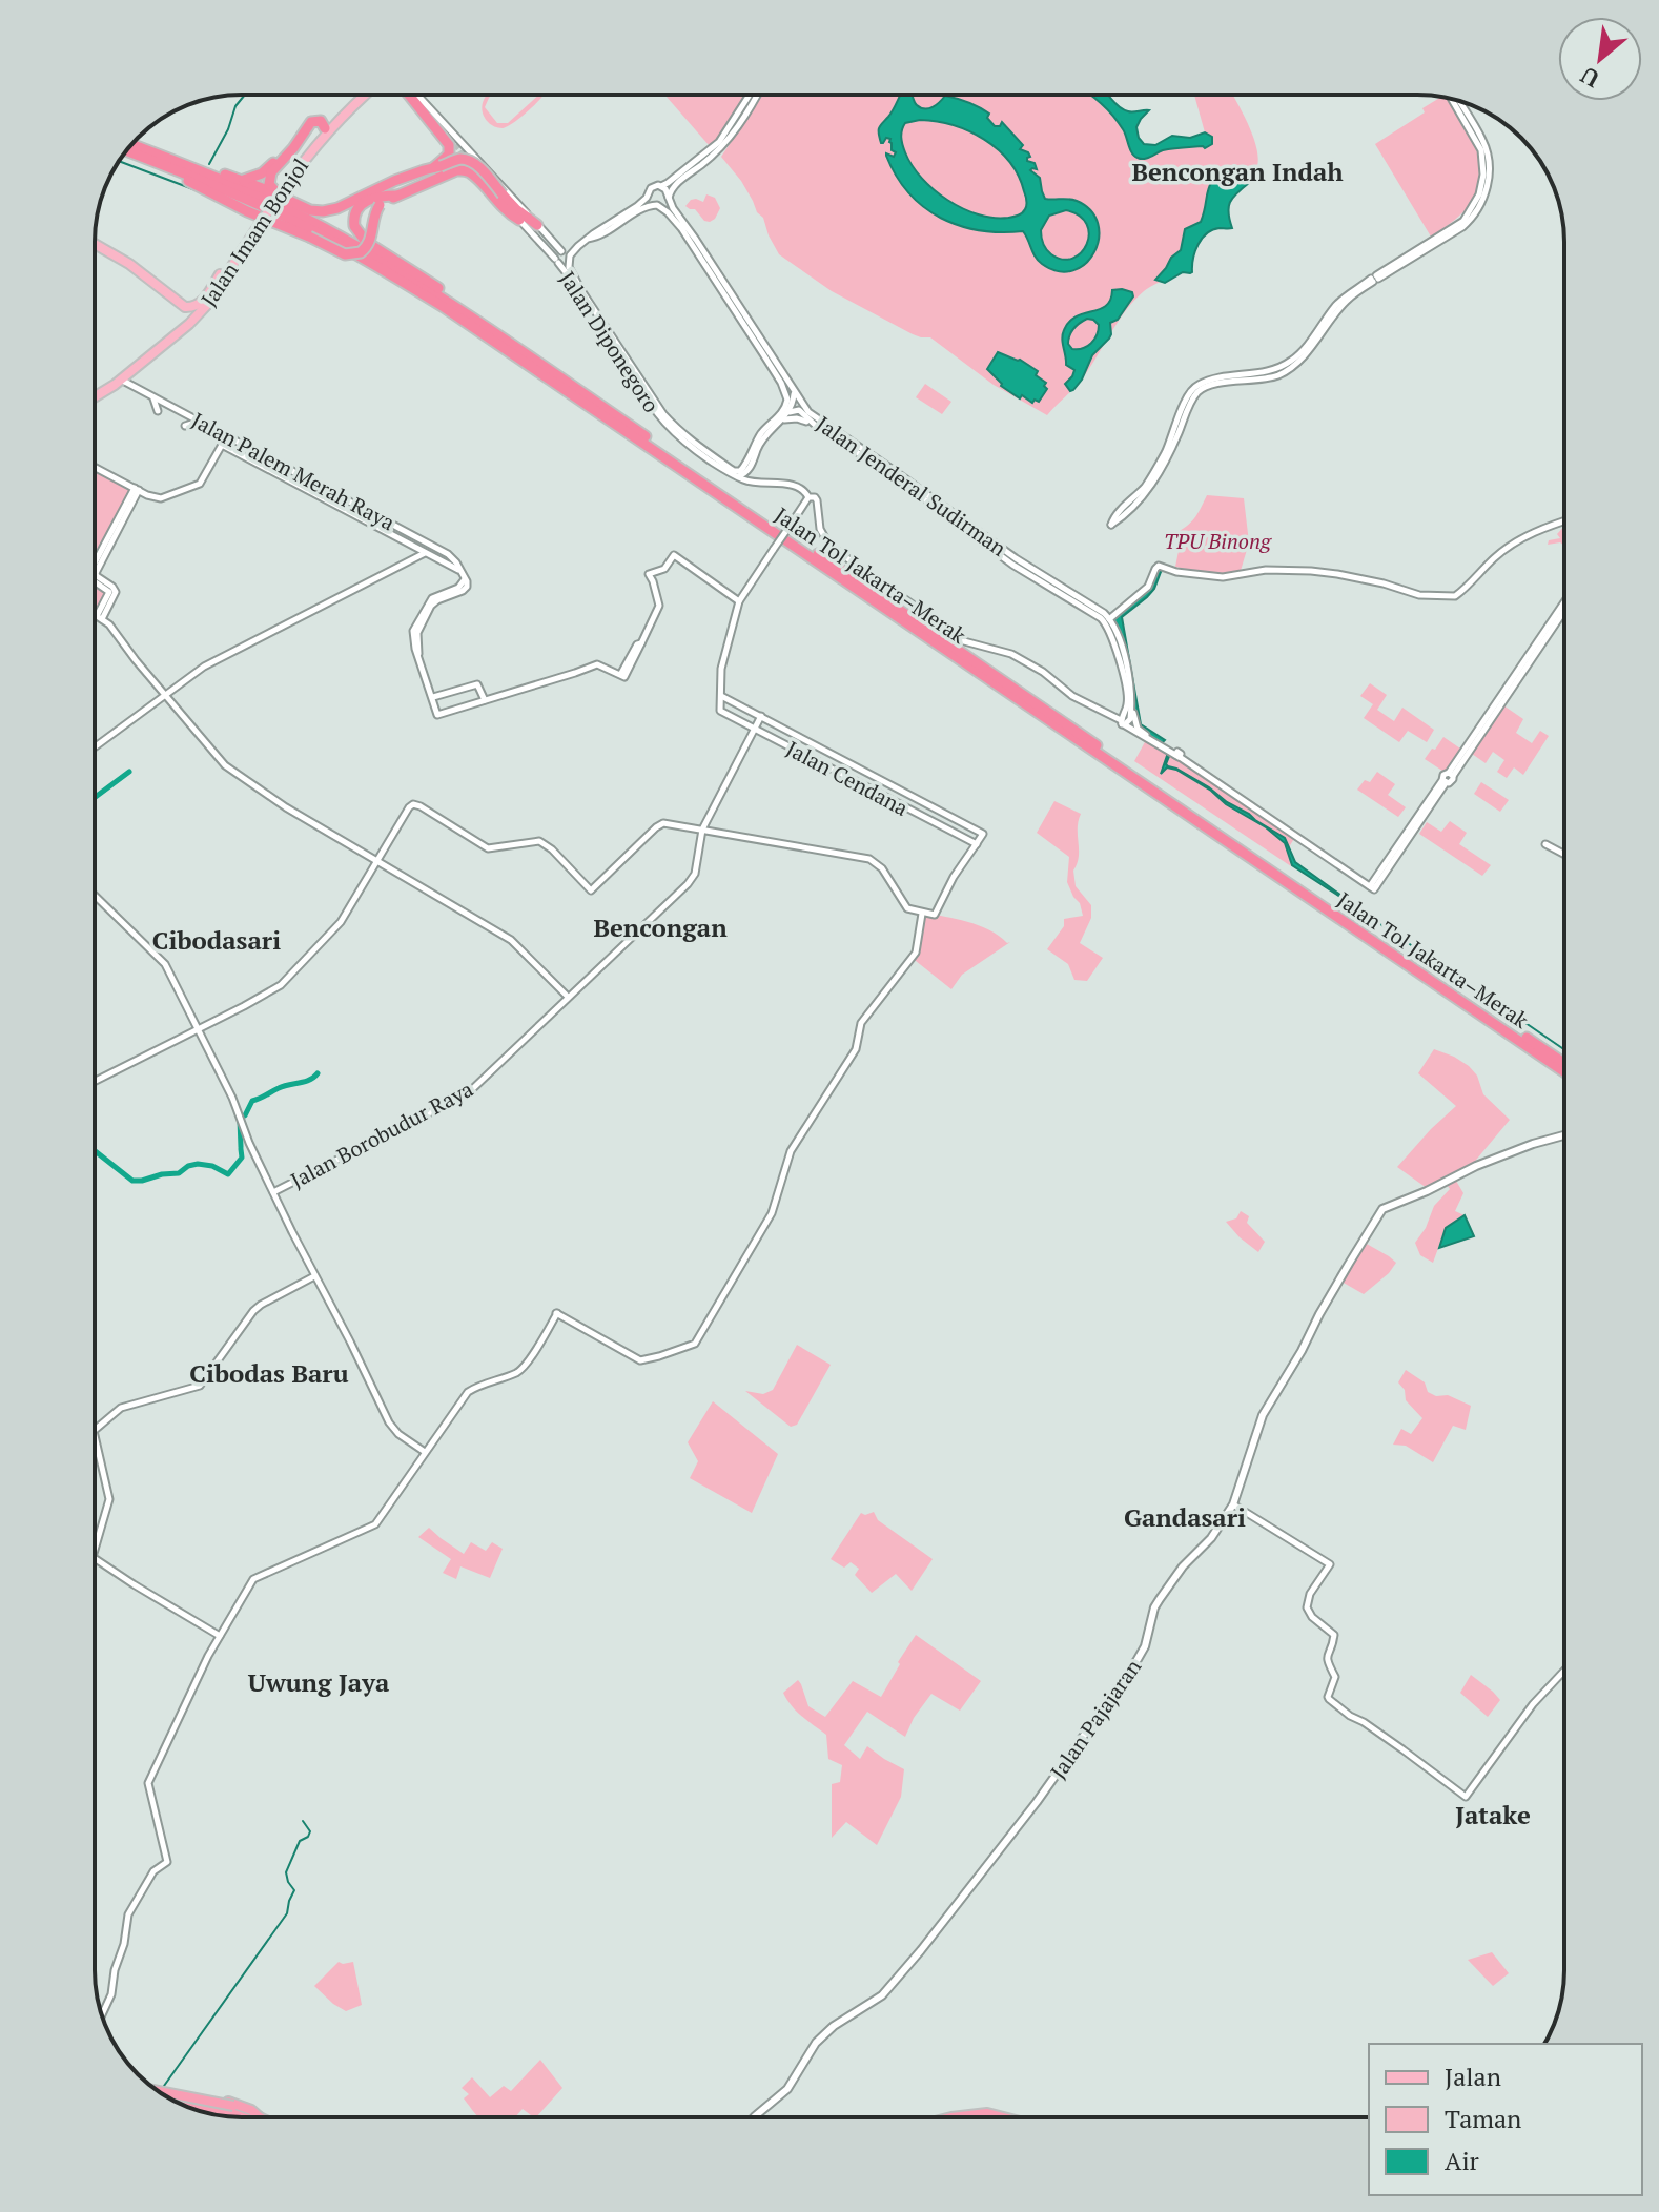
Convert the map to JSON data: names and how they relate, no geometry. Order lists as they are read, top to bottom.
{
  "streets": {
    "highway": ["Jalan Tol Jakarta–Merak"],
    "main road": ["Jalan Imam Bonjol", "Jalan Pajajaran"],
    "street": [
      "Jalan Diponegoro",
      "Jalan Palem Merah Raya",
      "Jalan Jenderal Sudirman",
      "Jalan Cendana",
      "Jalan Borobudur Raya"
    ]
  },
  "crossings": [
    ["Jalan Imam Bonjol", "Jalan Palem Merah Raya"],
    ["Jalan Diponegoro", "Jalan Jenderal Sudirman"],
    ["Jalan Cendana", "Jalan Borobudur Raya"]
  ],
  "districts": [
    "Bencongan Indah",
    "Bencongan",
    "Cibodasari",
    "Cibodas Baru",
    "Gandasari",
    "Uwung Jaya",
    "Jatake"
  ],
  "parks": ["TPU Binong"],
  "legend": ["Jalan", "Taman", "Air"],
  "north": "bottom left"
}
